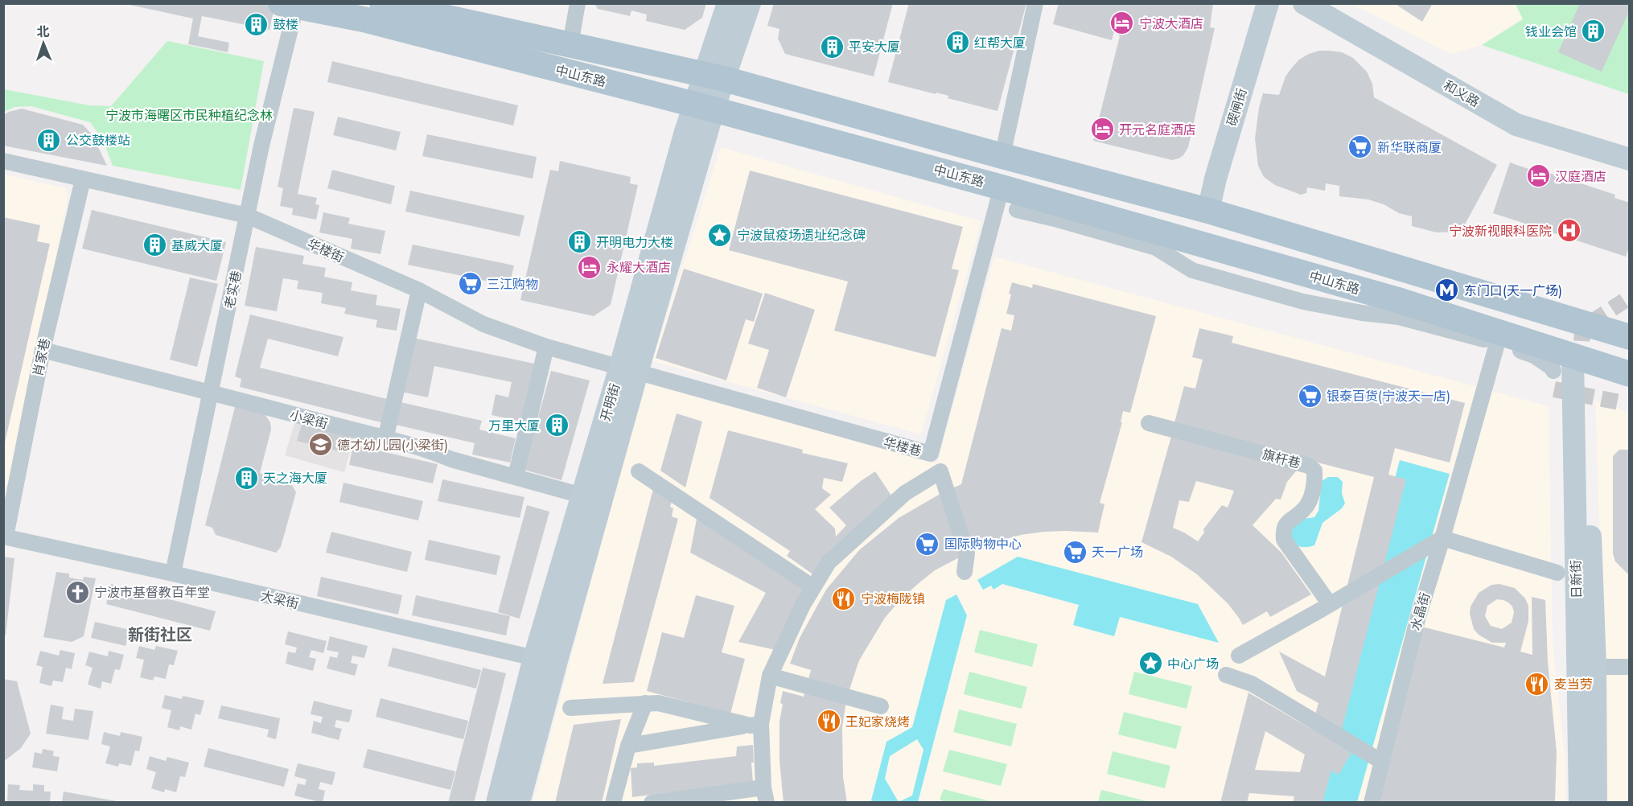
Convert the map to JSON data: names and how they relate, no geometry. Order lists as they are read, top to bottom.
{
  "streets": {
    "main road": ["中山东路"],
    "street": [
      "和义路",
      "碶闸街",
      "华楼街",
      "老实巷",
      "肖家巷",
      "开明街",
      "小梁街",
      "华楼巷",
      "旗杆巷",
      "日新街",
      "大梁街",
      "水晶街"
    ]
  },
  "crossings": [
    ["中山东路", "碶闸街"],
    ["中山东路", "老实巷"],
    ["中山东路", "开明街"],
    ["中山东路", "华楼巷"],
    ["中山东路", "日新街"],
    ["中山东路", "水晶街"],
    ["华楼街", "老实巷"],
    ["华楼街", "肖家巷"],
    ["华楼街", "开明街"],
    ["华楼街", "华楼巷"],
    ["老实巷", "小梁街"],
    ["老实巷", "大梁街"],
    ["肖家巷", "小梁街"],
    ["肖家巷", "大梁街"],
    ["开明街", "小梁街"],
    ["开明街", "华楼巷"],
    ["开明街", "大梁街"]
  ],
  "districts": ["新街社区"],
  "parks": ["宁波市海曙区市民种植纪念林"],
  "places": {
    "hotel": [
      "宁波大酒店",
      "开元名庭酒店",
      "汉庭酒店",
      "永耀大酒店"
    ],
    "building": [
      "鼓楼",
      "钱业会馆",
      "红帮大厦",
      "平安大厦",
      "公交鼓楼站",
      "开明电力大楼",
      "基威大厦",
      "万里大厦",
      "天之海大厦"
    ],
    "supermarket": [
      "新华联商厦",
      "三江购物",
      "银泰百货(宁波天一店)",
      "国际购物中心",
      "天一广场"
    ],
    "hospital": ["宁波新视眼科医院"],
    "place": ["宁波鼠疫场遗址纪念碑", "中心广场"],
    "metro station": ["东门口(天一广场)"],
    "school or university": ["德才幼儿园(小梁街)"],
    "church": ["宁波市基督教百年堂"],
    "restaurant": ["宁波梅陇镇", "麦当劳", "王妃家烧烤"]
  },
  "north": "top"
}
